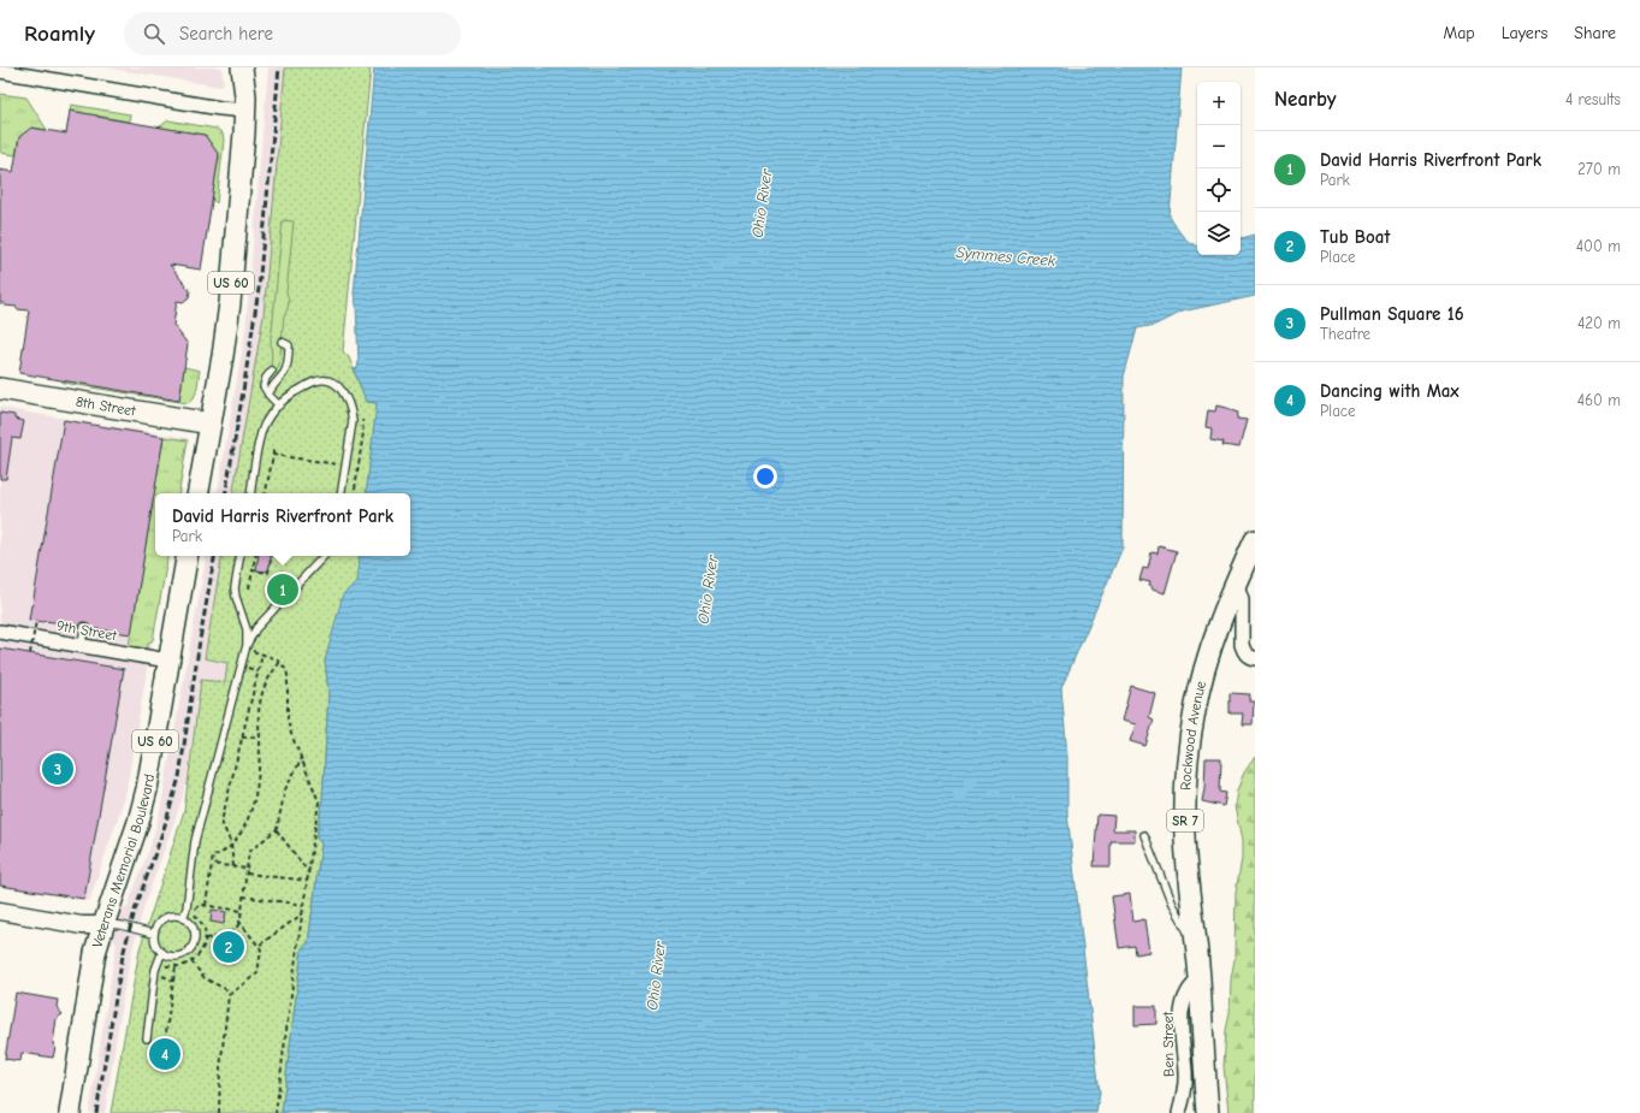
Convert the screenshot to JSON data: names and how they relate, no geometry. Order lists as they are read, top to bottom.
{
  "streets": {
    "main road": [
      "US 60",
      "8th Street",
      "Rockwood Avenue",
      "SR 7",
      "Veterans Memorial Boulevard"
    ],
    "street": ["9th Street", "Ben Street"]
  },
  "crossings": [
    ["US 60", "8th Street"],
    ["9th Street", "Veterans Memorial Boulevard"],
    ["Rockwood Avenue", "Ben Street"]
  ],
  "water": ["Ohio River", "Symmes Creek"],
  "page": {
    "header": "Roamly",
    "search": "Search here",
    "nav": ["Map", "Layers", "Share"],
    "heading": ["Nearby", "4 results"],
    "map_buttons": ["+", "−"],
    "list": [
      {
        "mark": "1",
        "name": "David Harris Riverfront Park",
        "note": "Park",
        "value": "270 m"
      },
      {
        "mark": "2",
        "name": "Tub Boat",
        "note": "Place",
        "value": "400 m"
      },
      {
        "mark": "3",
        "name": "Pullman Square 16",
        "note": "Theatre",
        "value": "420 m"
      },
      {
        "mark": "4",
        "name": "Dancing with Max",
        "note": "Place",
        "value": "460 m"
      }
    ],
    "popup": ["David Harris Riverfront Park", "Park"],
    "pins": [
      "1",
      "3",
      "2",
      "4"
    ]
  }
}
